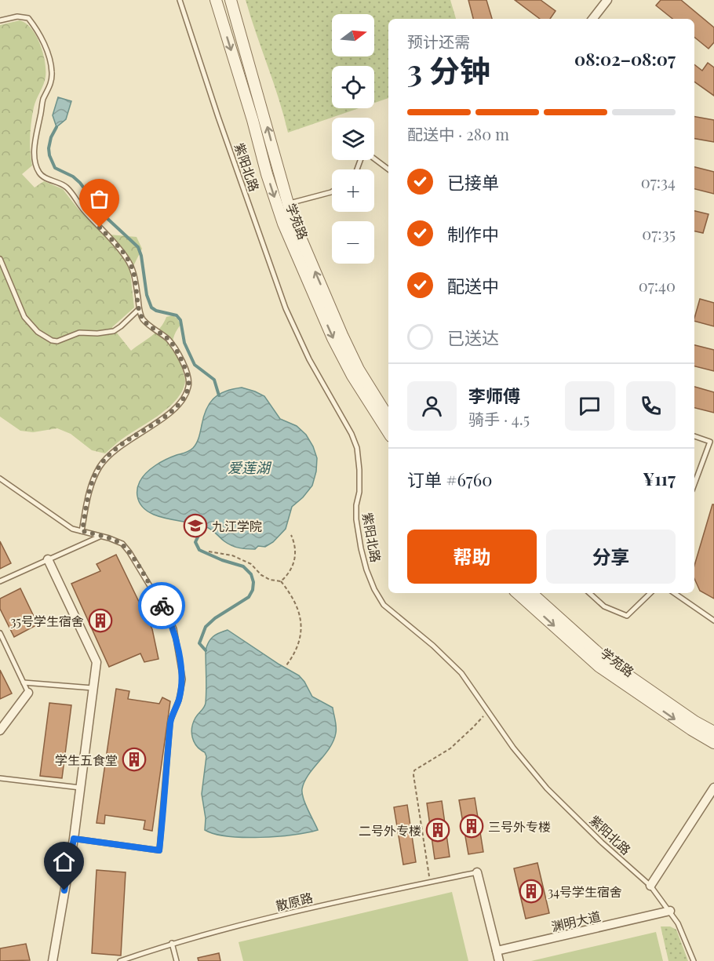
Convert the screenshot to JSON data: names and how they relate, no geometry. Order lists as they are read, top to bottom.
{
  "streets": {
    "street": ["学苑路", "渊明大道"],
    "lane": ["紫阳北路", "散原路"]
  },
  "crossings": [
    ["紫阳北路", "渊明大道"]
  ],
  "water": ["爱莲湖"],
  "places": {
    "school or university": ["九江学院"],
    "building": [
      "35号学生宿舍",
      "学生五食堂",
      "三号外专楼",
      "二号外专楼",
      "34号学生宿舍"
    ]
  },
  "north": "right",
  "page": {
    "map_buttons": ["+", "−"],
    "heading": ["3 分钟", "预计还需", "08:02–08:07"],
    "panel": [
      "李师傅",
      "骑手 · 4.5",
      "订单 #6760",
      "¥117"
    ],
    "bar": "配送中 · 280 m",
    "list": [
      ["已接单", "07:34"],
      ["制作中", "07:35"],
      ["配送中", "07:40"],
      "已送达"
    ],
    "buttons": ["帮助", "分享"]
  }
}
